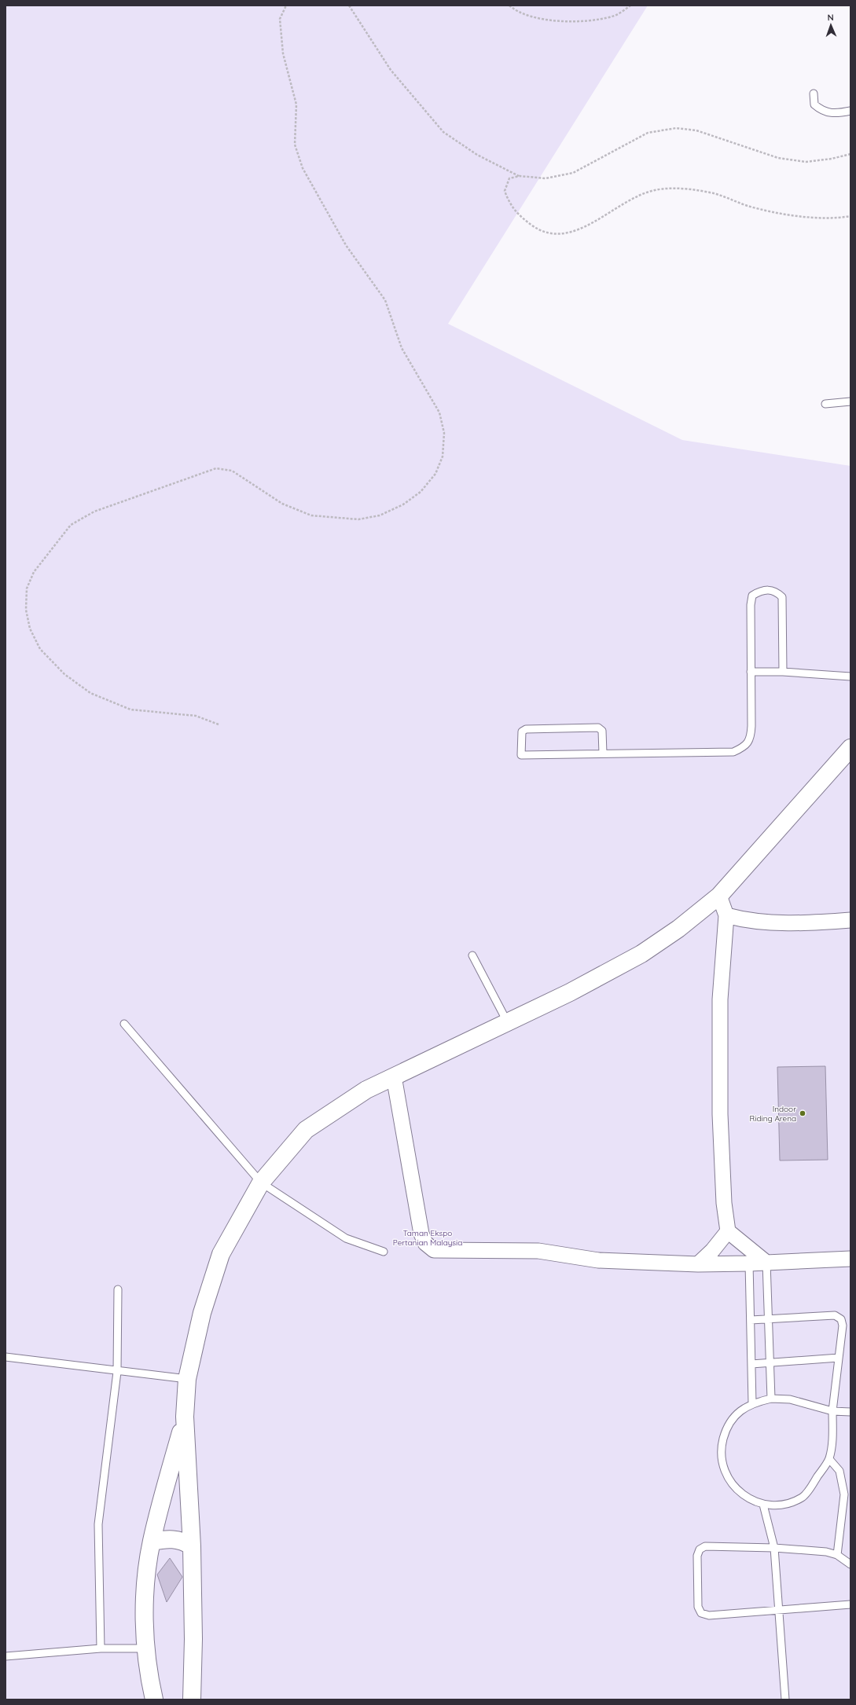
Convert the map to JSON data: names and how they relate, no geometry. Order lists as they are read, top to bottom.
{
  "parks": ["Taman Ekspo Pertanian Malaysia"],
  "places": ["Indoor Riding Arena"],
  "north": "top"
}
